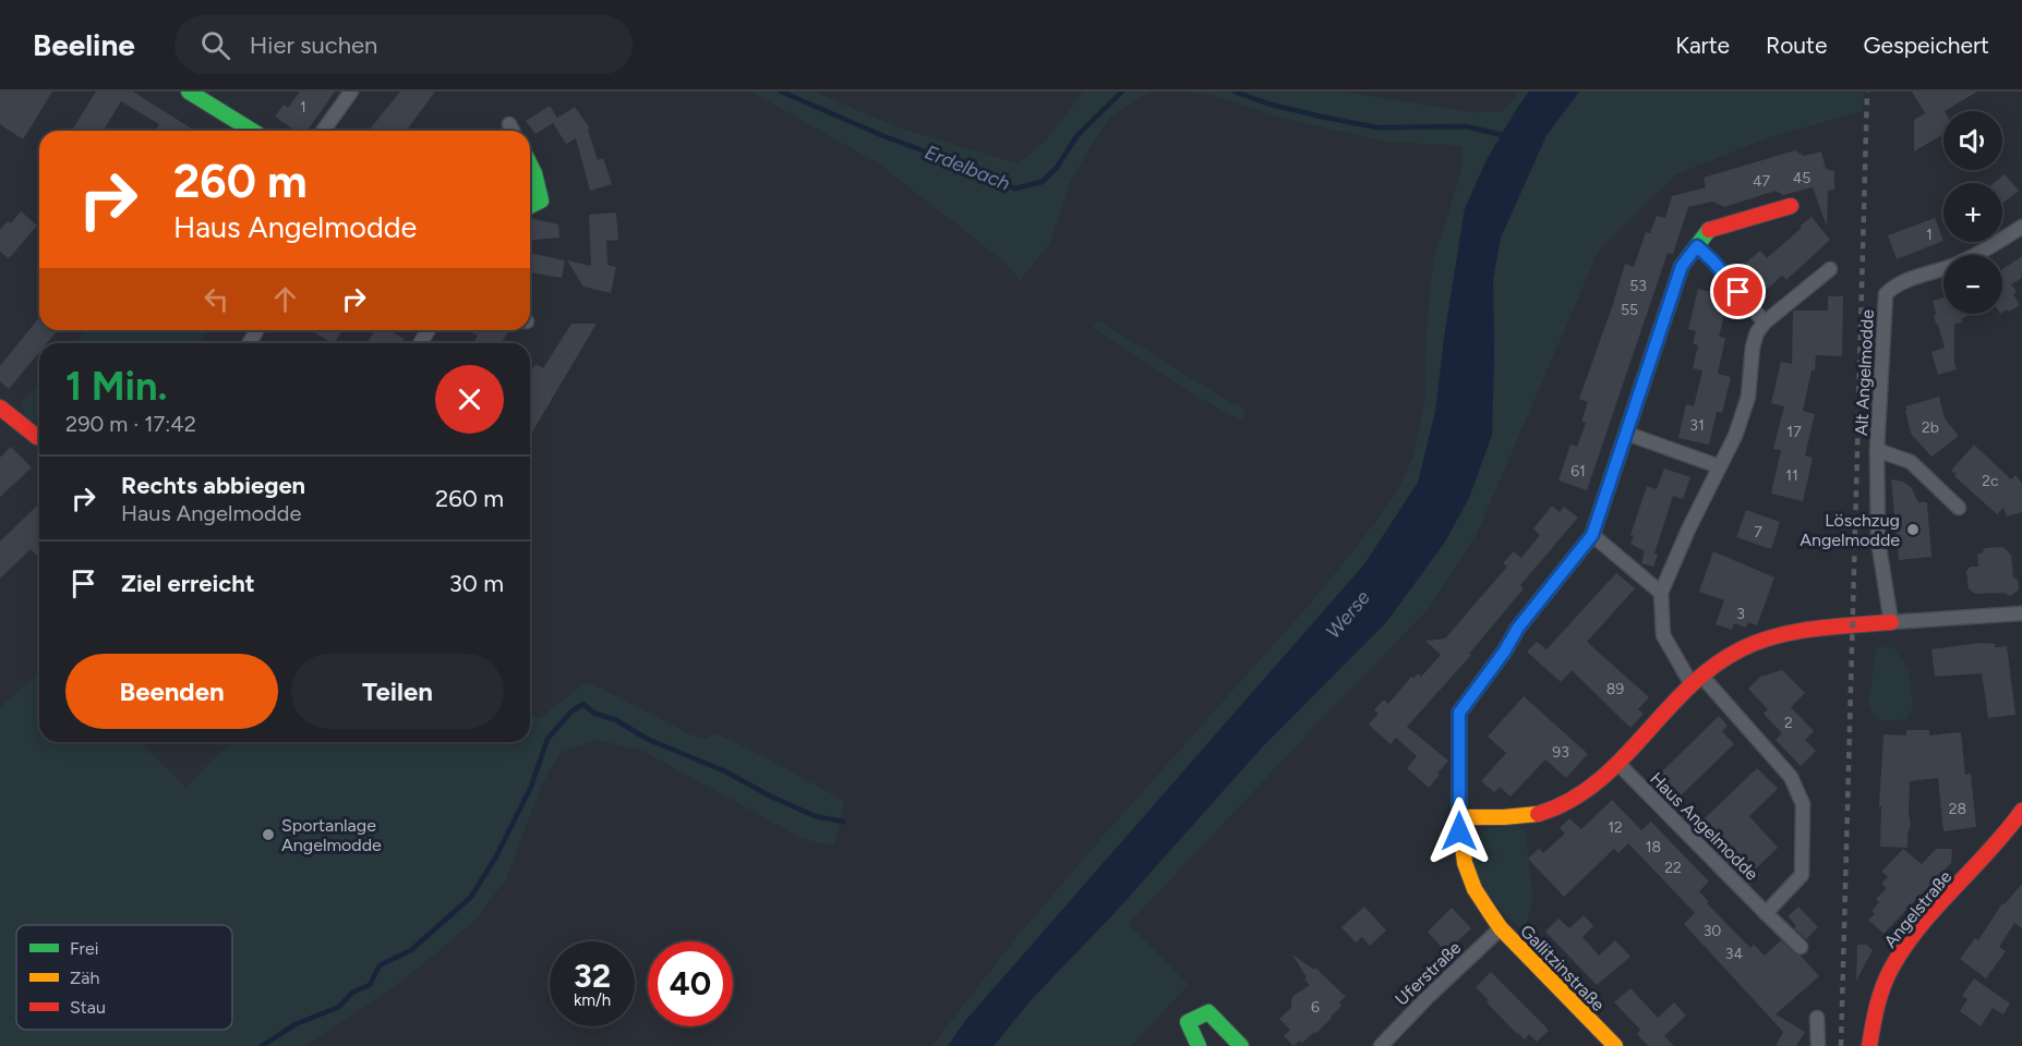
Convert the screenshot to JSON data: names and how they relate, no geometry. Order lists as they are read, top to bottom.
{
  "streets": {
    "street": [
      "Alt Angelmodde",
      "Haus Angelmodde",
      "Angelstraße",
      "Gallitzinstraße",
      "Uferstraße"
    ]
  },
  "crossings": [
    ["Gallitzinstraße", "Uferstraße"]
  ],
  "water": ["Erdelbach", "Werse"],
  "places": ["Löschzug Angelmodde", "Sportanlage Angelmodde"],
  "house_numbers": [
    "1",
    "45",
    "47",
    "1",
    "53",
    "55",
    "31",
    "2b",
    "17",
    "61",
    "11",
    "2c",
    "7",
    "3",
    "89",
    "2",
    "93",
    "28",
    "12",
    "18",
    "22",
    "30",
    "34",
    "6"
  ],
  "legend": ["Frei", "Zäh", "Stau"],
  "page": {
    "header": "Beeline",
    "search": "Hier suchen",
    "nav": ["Karte", "Route", "Gespeichert"],
    "map_buttons": ["+", "−"],
    "turn": ["260 m", "Haus Angelmodde"],
    "heading": ["1 Min.", "290 m · 17:42"],
    "list": [
      {
        "name": "Rechts abbiegen",
        "note": "Haus Angelmodde",
        "value": "260 m"
      },
      {
        "name": "Ziel erreicht",
        "value": "30 m"
      }
    ],
    "buttons": ["Beenden", "Teilen"],
    "speed": "32 km/h",
    "limit": "40"
  }
}
